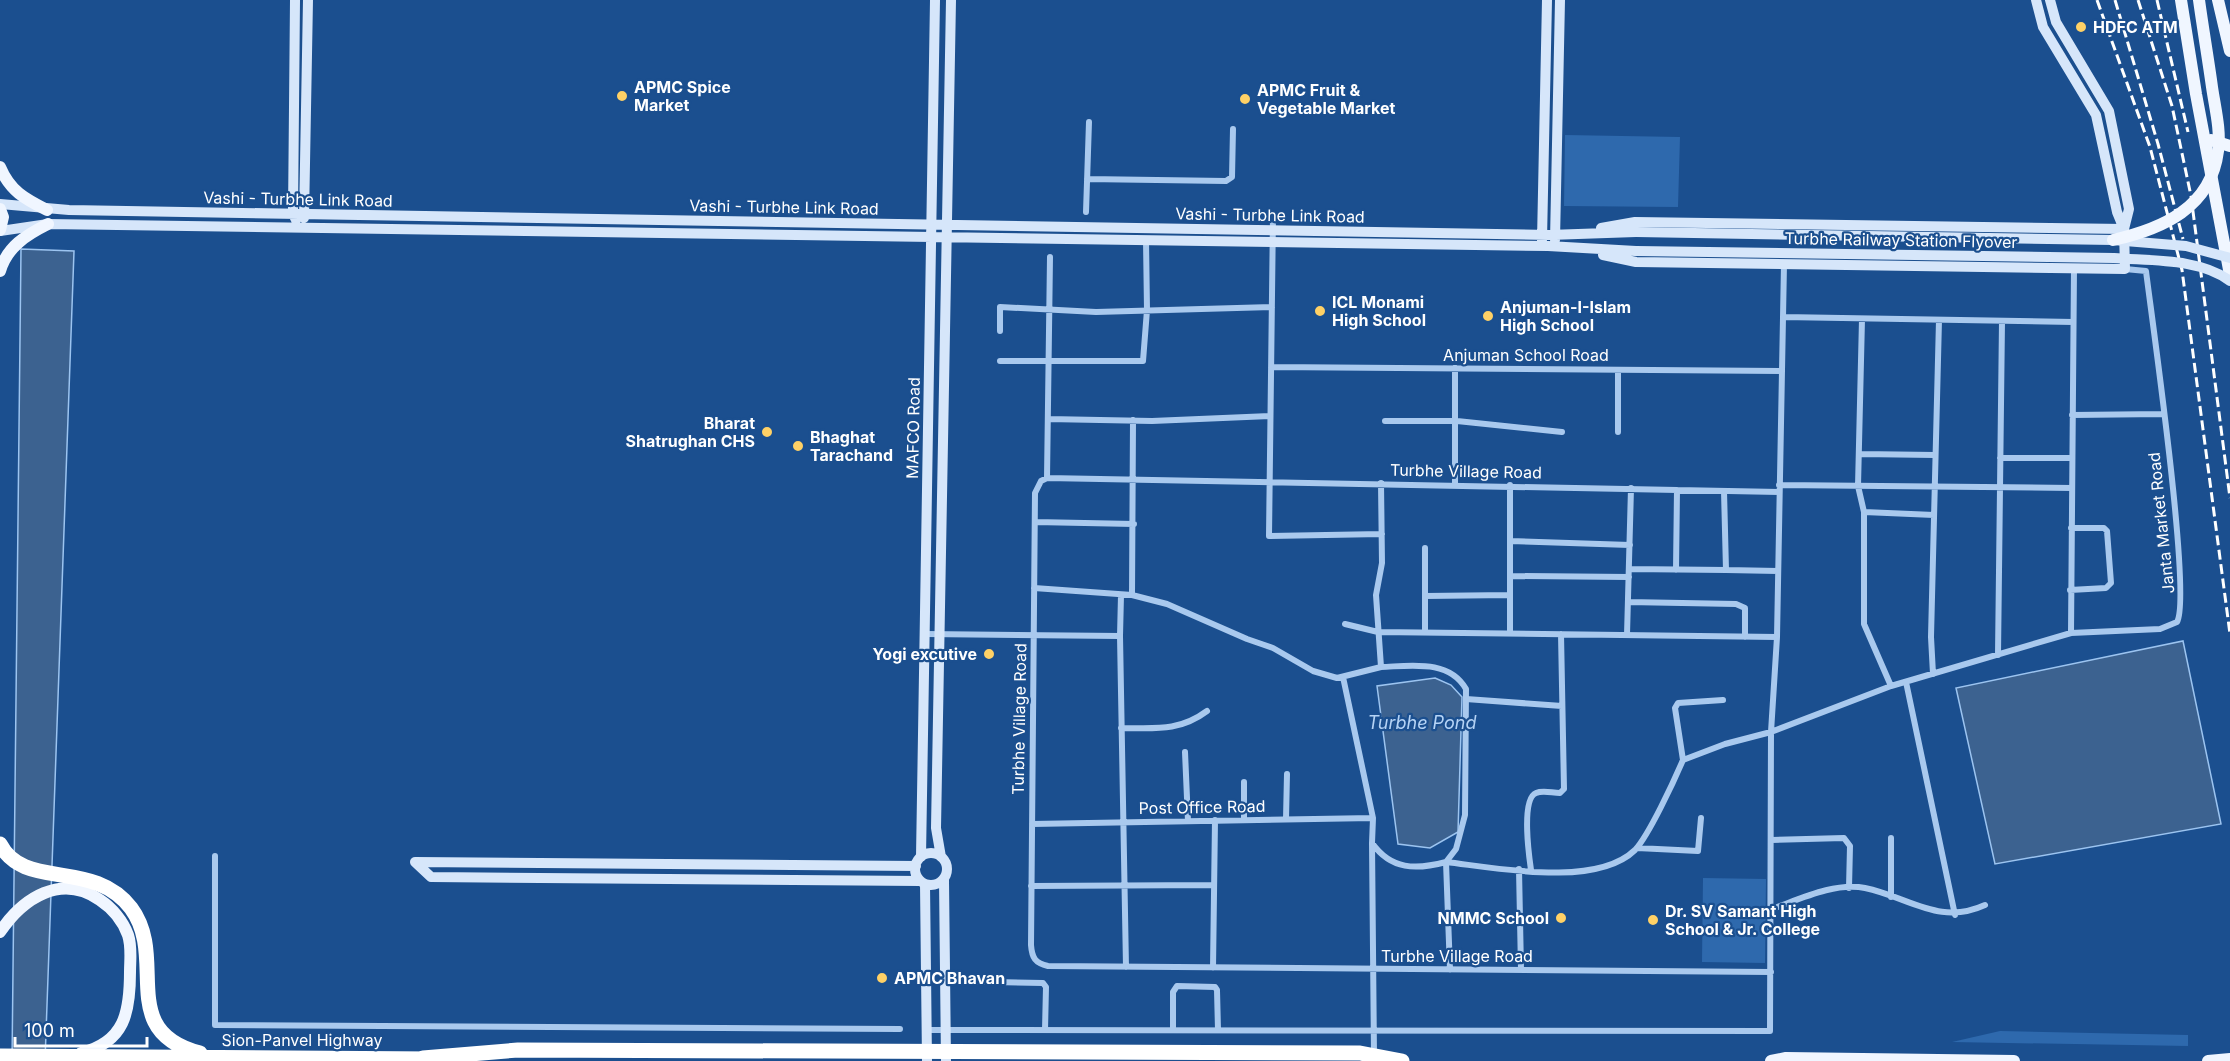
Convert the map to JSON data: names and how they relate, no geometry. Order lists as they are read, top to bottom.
{
  "streets": {
    "highway": ["Sion-Panvel Highway"],
    "main road": ["Vashi - Turbhe Link Road", "Turbhe Railway Station Flyover", "MAFCO Road"],
    "street": [
      "Anjuman School Road",
      "Turbhe Village Road",
      "Janta Market Road",
      "Post Office Road"
    ]
  },
  "crossings": [
    ["Vashi - Turbhe Link Road", "Turbhe Railway Station Flyover"],
    ["Vashi - Turbhe Link Road", "MAFCO Road"],
    ["Turbhe Village Road", "Post Office Road"]
  ],
  "water": ["Turbhe Pond"],
  "places": [
    "HDFC ATM",
    "APMC Spice Market",
    "APMC Fruit & Vegetable Market",
    "ICL Monami High School",
    "Anjuman-I-Islam High School",
    "Bharat Shatrughan CHS",
    "Bhaghat Tarachand",
    "Yogi excutive",
    "NMMC School",
    "Dr. SV Samant High School & Jr. College",
    "APMC Bhavan"
  ],
  "scale_bar": "100 m"
}
